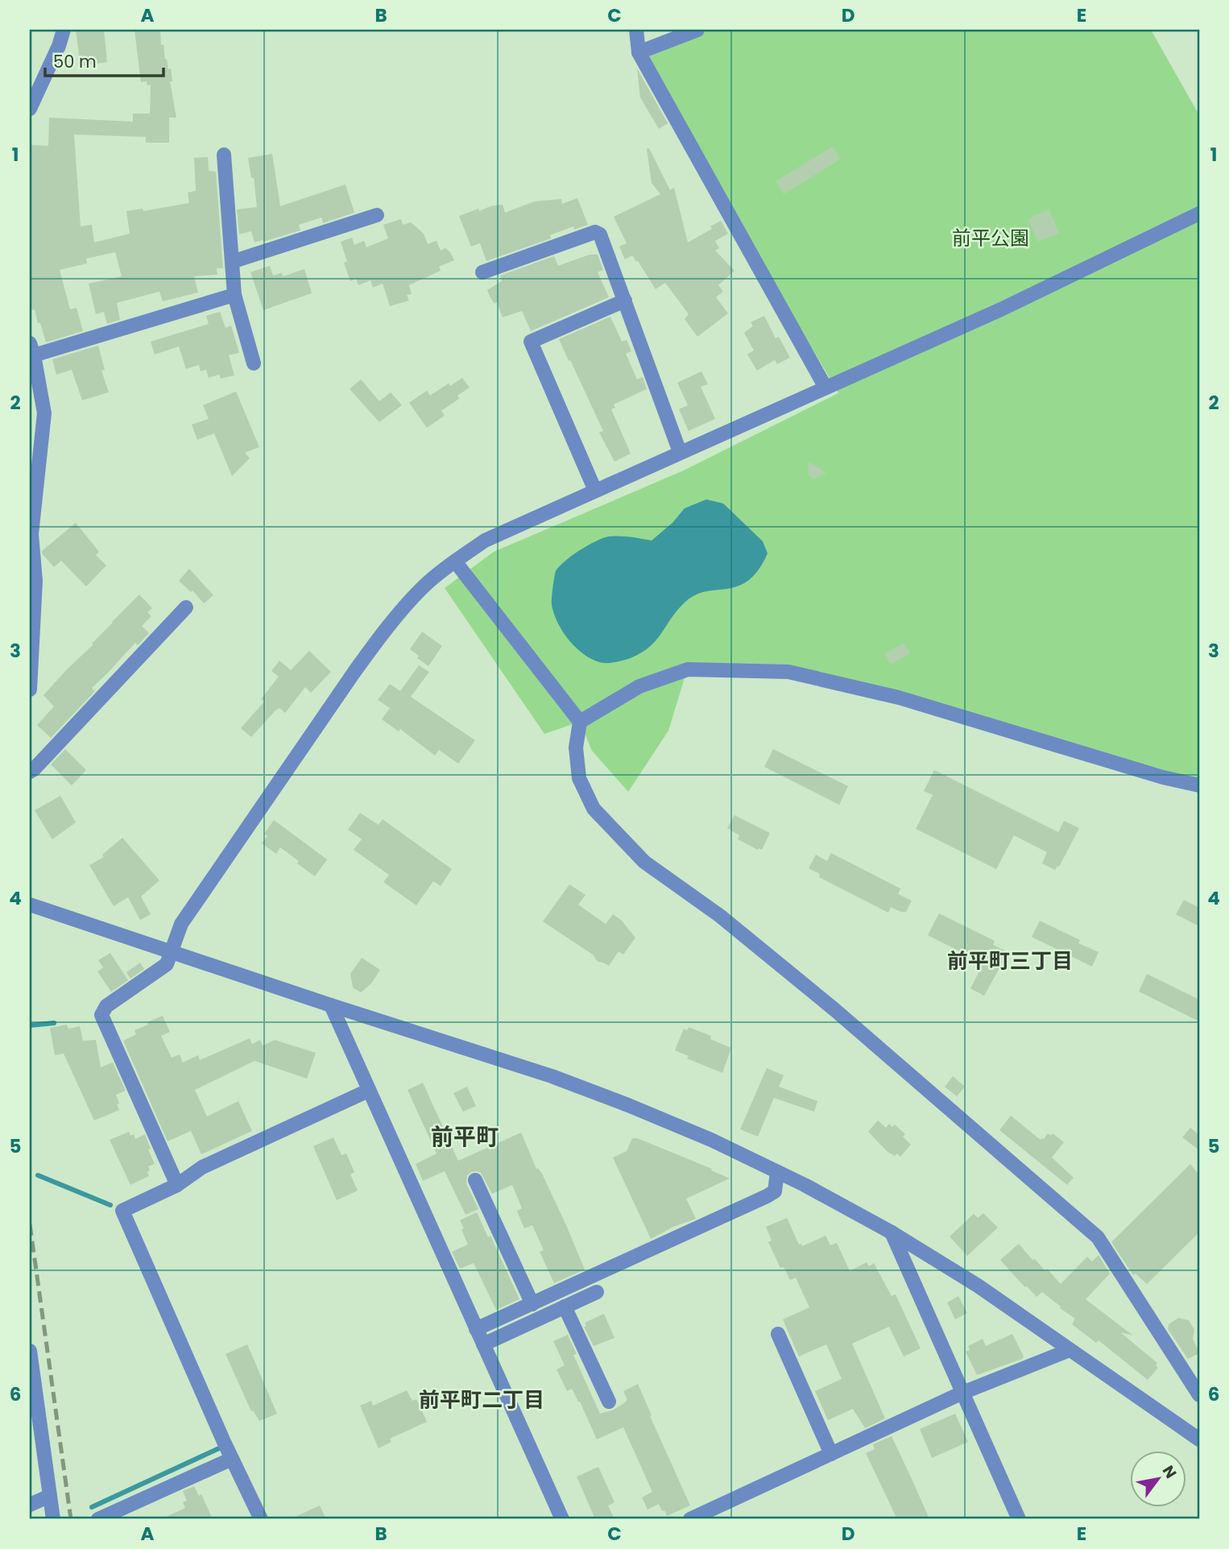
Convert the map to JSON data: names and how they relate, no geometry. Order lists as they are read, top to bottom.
{
  "districts": ["前平町三丁目", "前平町", "前平町二丁目"],
  "parks": ["前平公園"],
  "scale_bar": "50 m",
  "north": "top right",
  "grid": {
    "columns": [
      "A",
      "B",
      "C",
      "D",
      "E"
    ],
    "rows": [
      "1",
      "2",
      "3",
      "4",
      "5",
      "6"
    ]
  }
}
